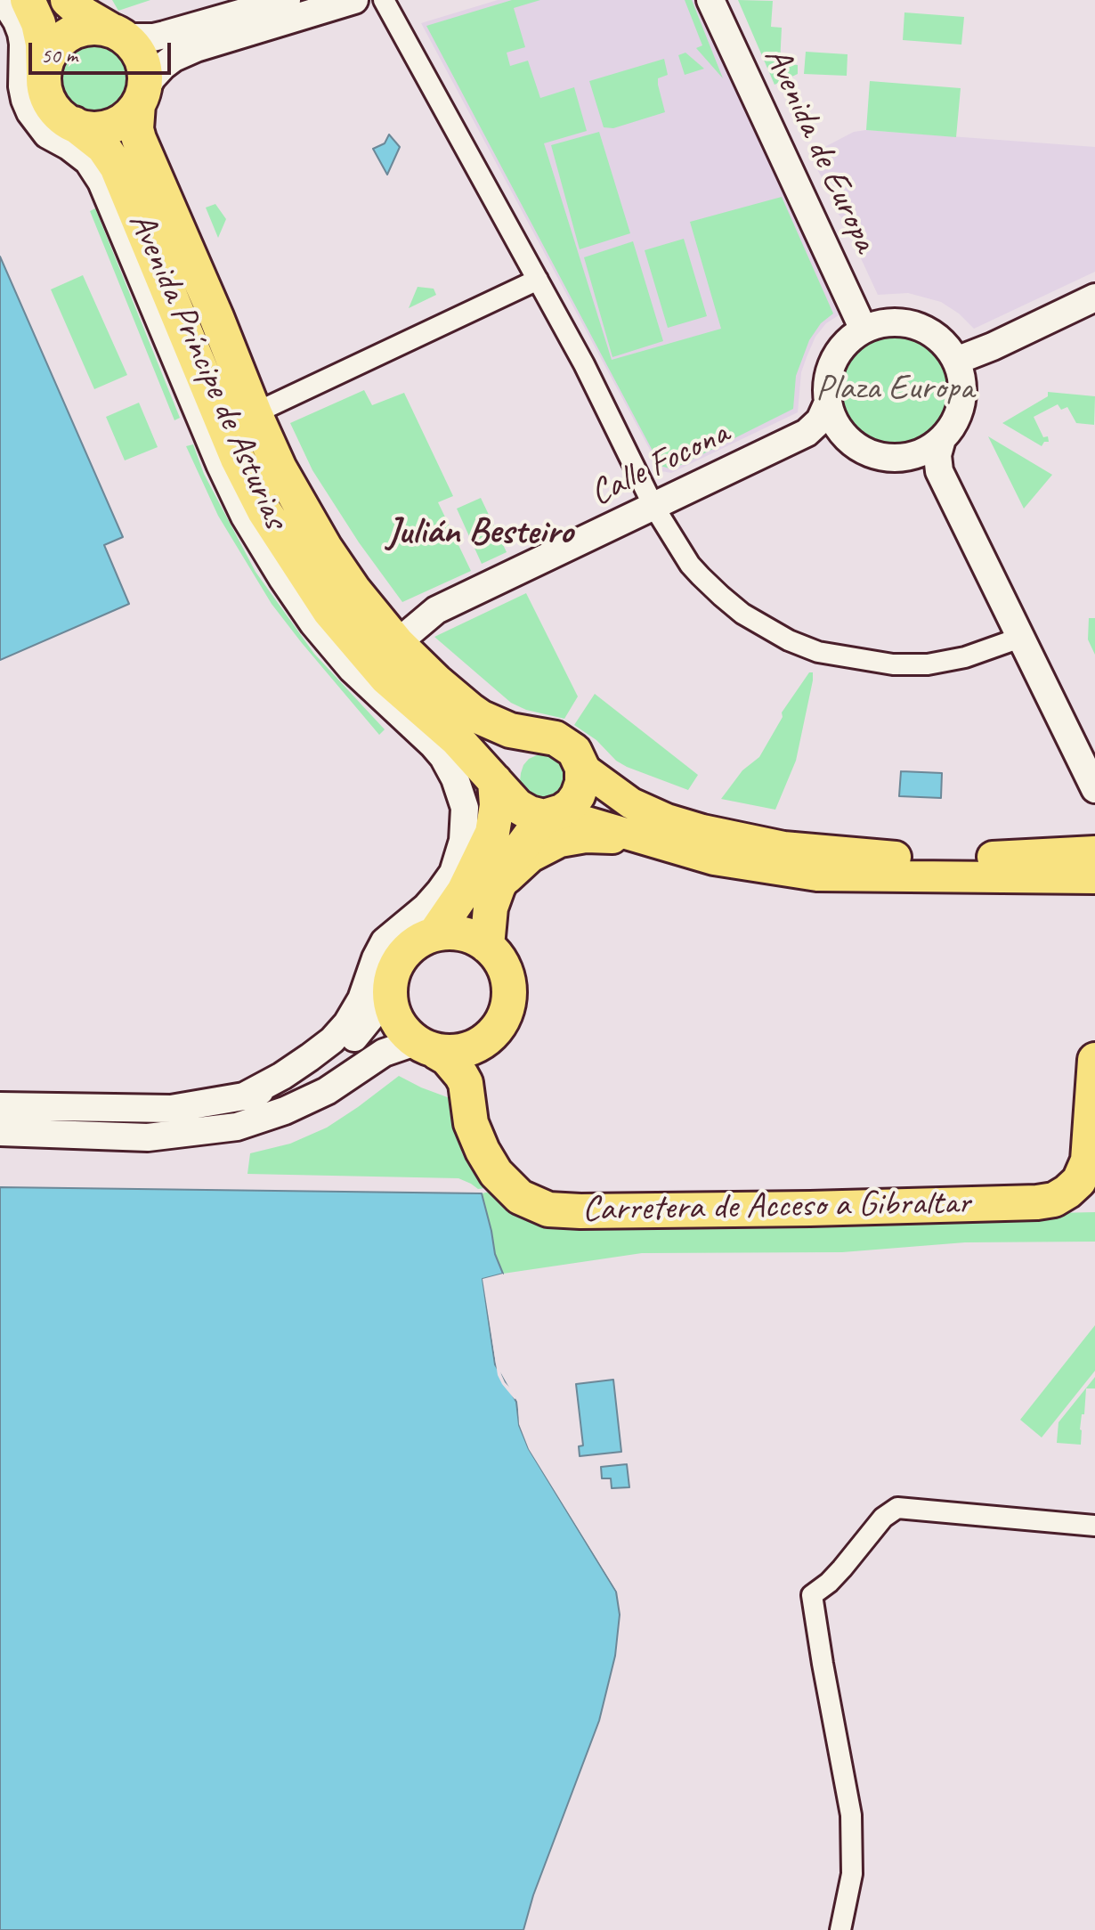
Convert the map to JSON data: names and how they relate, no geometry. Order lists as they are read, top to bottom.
{
  "streets": {
    "highway": ["Avenida Príncipe de Asturias", "Carretera de Acceso a Gibraltar"],
    "street": ["Avenida de Europa", "Calle Focona"]
  },
  "crossings": [
    ["Avenida de Europa", "Calle Focona"],
    ["Avenida Príncipe de Asturias", "Calle Focona"]
  ],
  "districts": ["Julián Besteiro"],
  "parks": ["Plaza Europa"],
  "scale_bar": "50 m"
}
